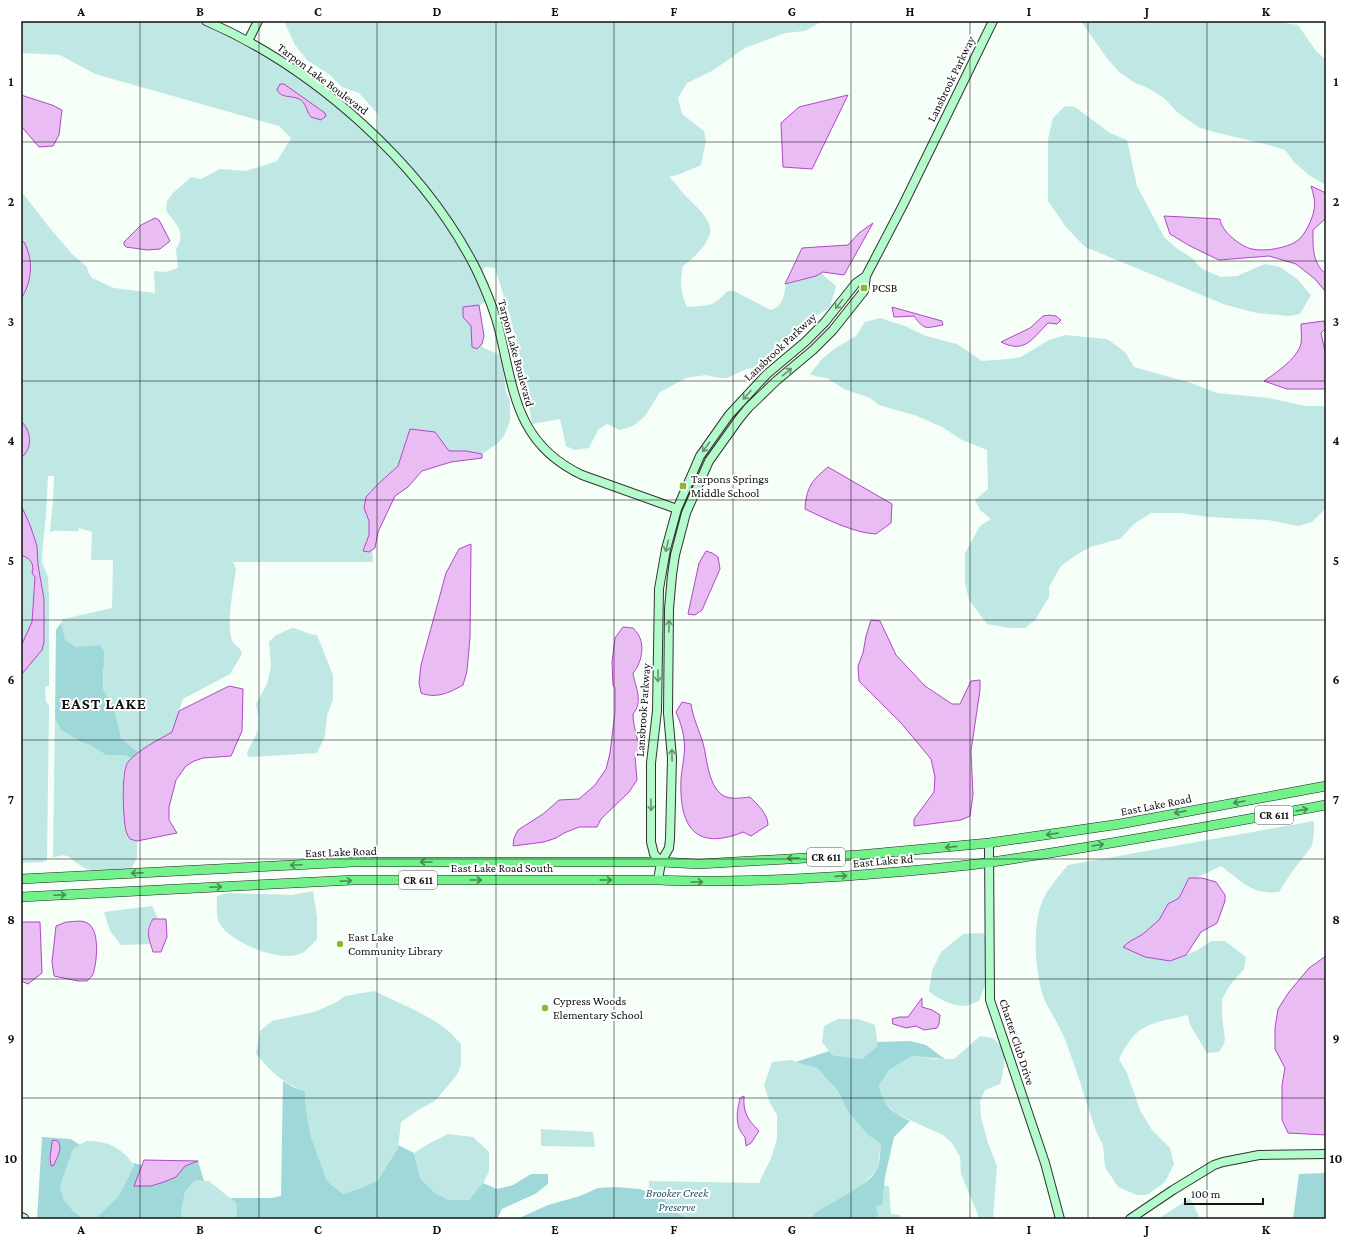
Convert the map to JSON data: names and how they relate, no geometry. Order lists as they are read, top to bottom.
{
  "streets": {
    "main road": [
      "East Lake Road",
      "CR 611",
      "East Lake Rd",
      "East Lake Road South"
    ],
    "street": ["Tarpon Lake Boulevard", "Lansbrook Parkway", "Charter Club Drive"]
  },
  "crossings": [
    ["Tarpon Lake Boulevard", "Lansbrook Parkway"],
    ["Lansbrook Parkway", "East Lake Road"],
    ["Lansbrook Parkway", "East Lake Rd"],
    ["East Lake Road", "East Lake Rd"],
    ["East Lake Road", "Charter Club Drive"],
    ["CR 611", "East Lake Rd"],
    ["CR 611", "Charter Club Drive"],
    ["East Lake Rd", "East Lake Road South"],
    ["East Lake Rd", "Charter Club Drive"]
  ],
  "one_way": ["East Lake Road South"],
  "districts": ["EAST LAKE"],
  "parks": ["Brooker Creek Preserve"],
  "places": {
    "transit": ["PCSB", "Tarpons Springs Middle School"],
    "other": ["East Lake Community Library", "Cypress Woods Elementary School"]
  },
  "scale_bar": "100 m",
  "grid": {
    "columns": [
      "A",
      "B",
      "C",
      "D",
      "E",
      "F",
      "G",
      "H",
      "I",
      "J",
      "K"
    ],
    "rows": [
      "1",
      "2",
      "3",
      "4",
      "5",
      "6",
      "7",
      "8",
      "9",
      "10"
    ]
  }
}
